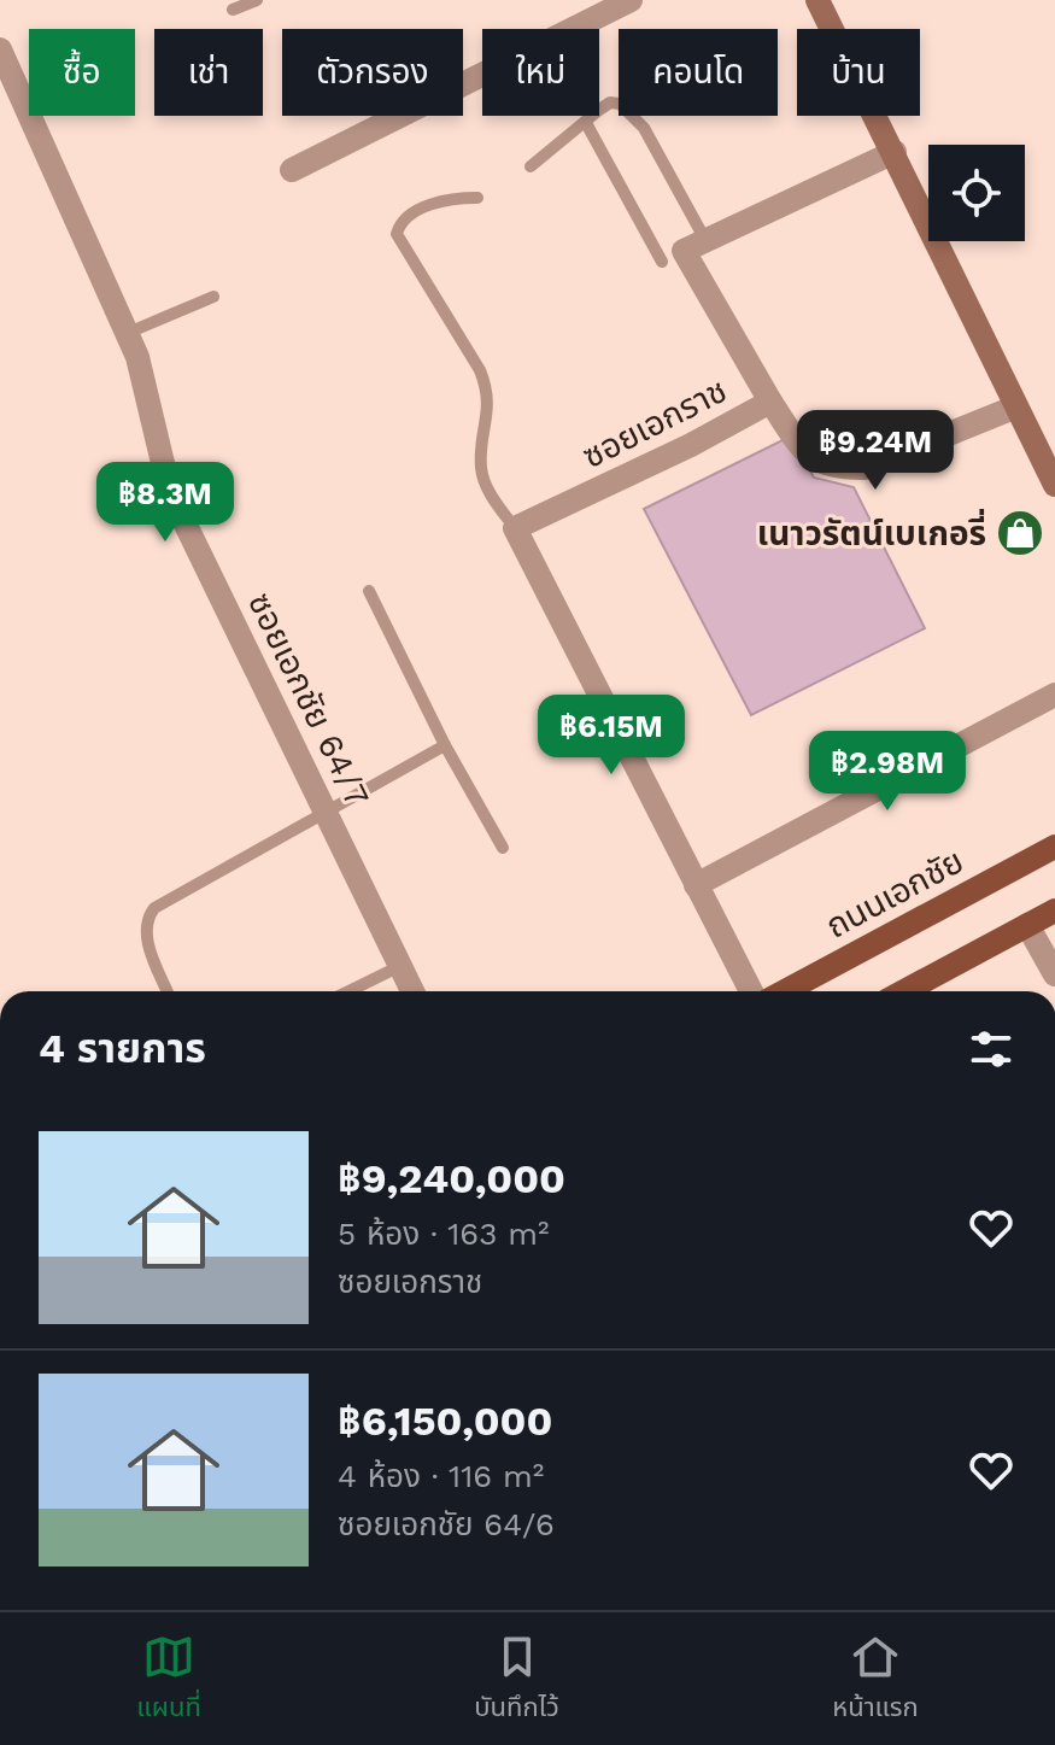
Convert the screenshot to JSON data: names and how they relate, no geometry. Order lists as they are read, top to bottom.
{
  "streets": {
    "main road": ["ถนนเอกชัย"],
    "street": ["ซอยเอกราช", "ซอยเอกชัย 64/7"]
  },
  "places": {
    "shop": ["เนาวรัตน์เบเกอรี่"]
  },
  "page": {
    "chip": [
      "ซื้อ",
      "เช่า",
      "ตัวกรอง",
      "ใหม่",
      "คอนโด",
      "บ้าน"
    ],
    "price": [
      "฿9.24M",
      "฿8.3M",
      "฿6.15M",
      "฿2.98M"
    ],
    "heading": "4 รายการ",
    "list": [
      {
        "name": "฿9,240,000",
        "note": "5 ห้อง · 163 m² · ซอยเอกราช"
      },
      {
        "name": "฿6,150,000",
        "note": "4 ห้อง · 116 m² · ซอยเอกชัย 64/6"
      }
    ],
    "tabs": ["แผนที่", "บันทึกไว้", "หน้าแรก"]
  }
}
